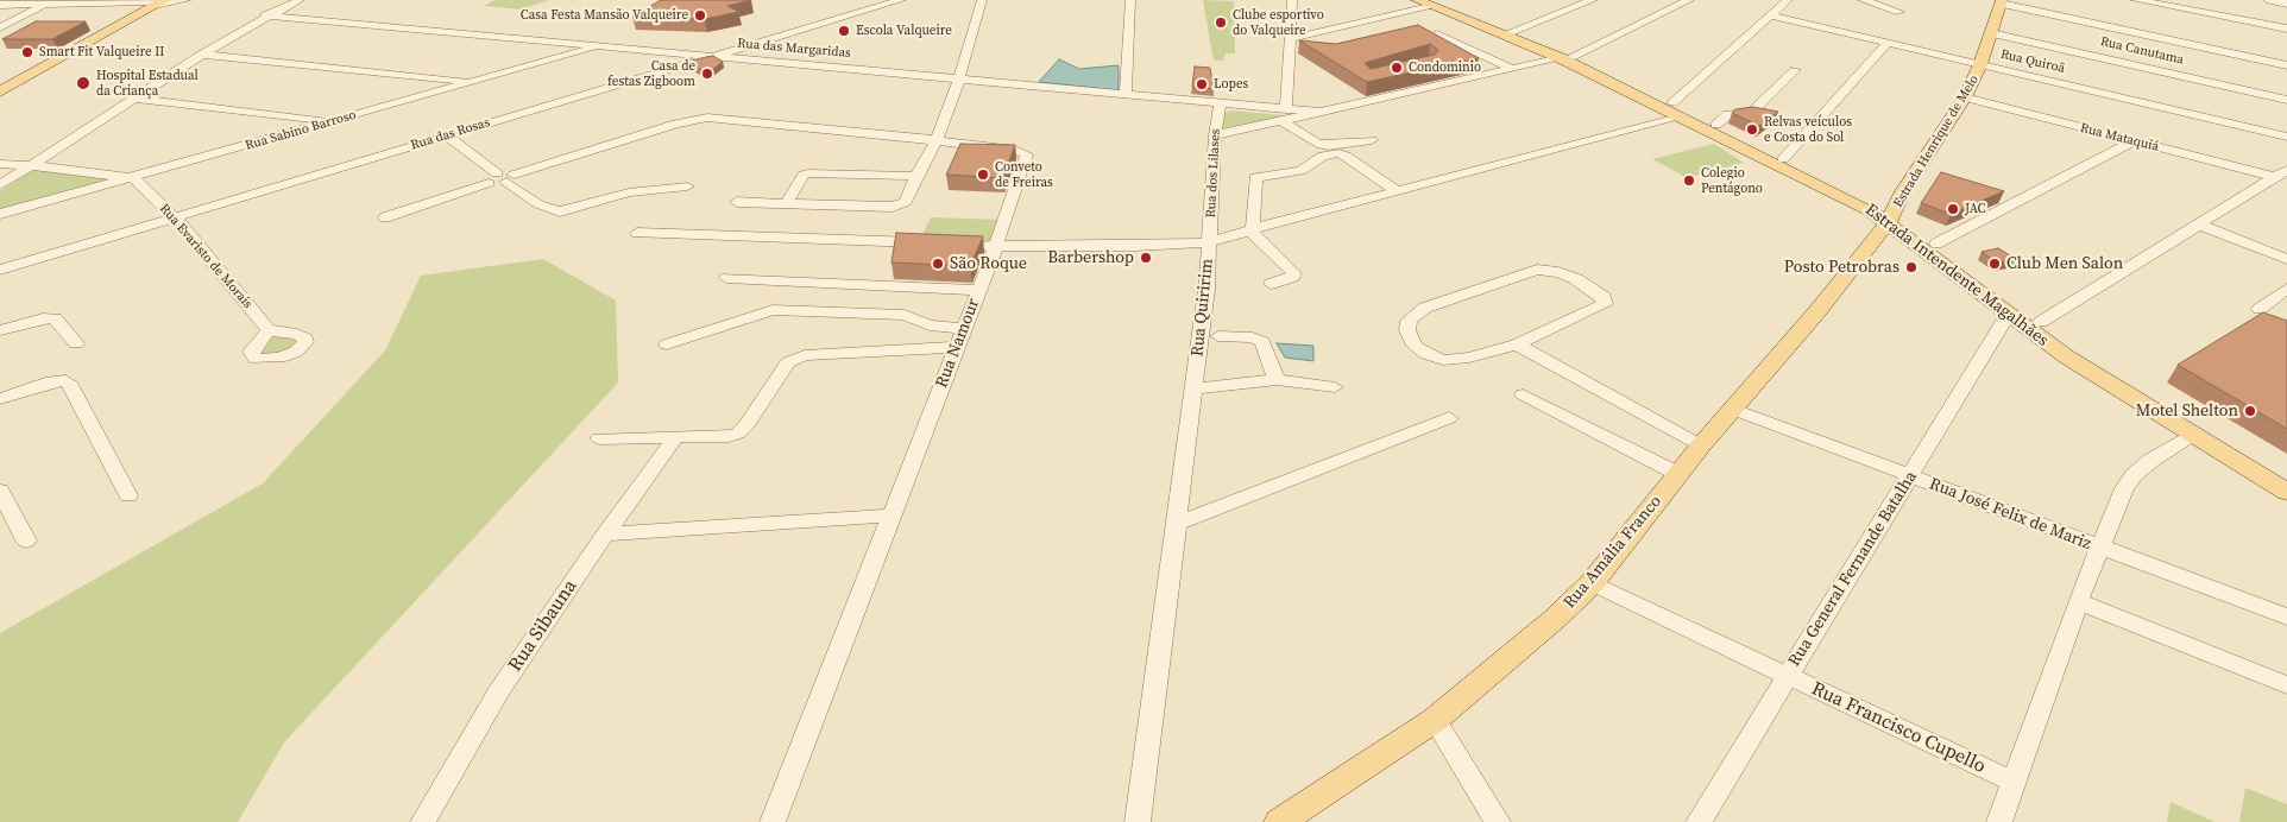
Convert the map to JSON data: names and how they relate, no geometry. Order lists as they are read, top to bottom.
{
  "streets": {
    "main road": ["Estrada Henrique de Melo", "Estrada Intendente Magalhães", "Rua Amália Franco"],
    "street": [
      "Rua das Margaridas",
      "Rua Canutama",
      "Rua Quiroã",
      "Rua Sabino Barroso",
      "Rua das Rosas",
      "Rua Mataquiá",
      "Rua dos Lilases",
      "Rua Evaristo de Morais",
      "Rua Quiririm",
      "Rua Namour",
      "Rua José Felix de Mariz",
      "Rua General Fernande Batalha",
      "Rua Sibauna",
      "Rua Francisco Cupello"
    ]
  },
  "crossings": [
    ["Rua das Margaridas", "Rua Sabino Barroso"],
    ["Rua das Margaridas", "Rua das Rosas"],
    ["Rua das Margaridas", "Rua dos Lilases"],
    ["Rua Canutama", "Estrada Henrique de Melo"],
    ["Rua Quiroã", "Estrada Henrique de Melo"],
    ["Rua Sabino Barroso", "Rua Evaristo de Morais"],
    ["Rua das Rosas", "Rua Evaristo de Morais"],
    ["Rua Mataquiá", "Estrada Henrique de Melo"],
    ["Estrada Henrique de Melo", "Estrada Intendente Magalhães"],
    ["Estrada Henrique de Melo", "Rua Amália Franco"],
    ["Rua dos Lilases", "Rua Quiririm"],
    ["Estrada Intendente Magalhães", "Rua Quiririm"],
    ["Estrada Intendente Magalhães", "Rua Amália Franco"],
    ["Estrada Intendente Magalhães", "Rua General Fernande Batalha"],
    ["Rua José Felix de Mariz", "Rua Amália Franco"],
    ["Rua José Felix de Mariz", "Rua General Fernande Batalha"],
    ["Rua Amália Franco", "Rua Francisco Cupello"],
    ["Rua General Fernande Batalha", "Rua Francisco Cupello"]
  ],
  "places": [
    "Casa Festa Mansão Valqueire",
    "Clube esportivo do Valqueire",
    "Escola Valqueire",
    "Smart Fit Valqueire II",
    "Condominio",
    "Casa de festas Zigboom",
    "Hospital Estadual da Criança",
    "Lopes",
    "Relvas veículos e Costa do Sol",
    "Conveto de Freiras",
    "Colegio Pentágono",
    "JAC",
    "Barbershop",
    "São Roque",
    "Club Men Salon",
    "Posto Petrobras",
    "Motel Shelton"
  ]
}
